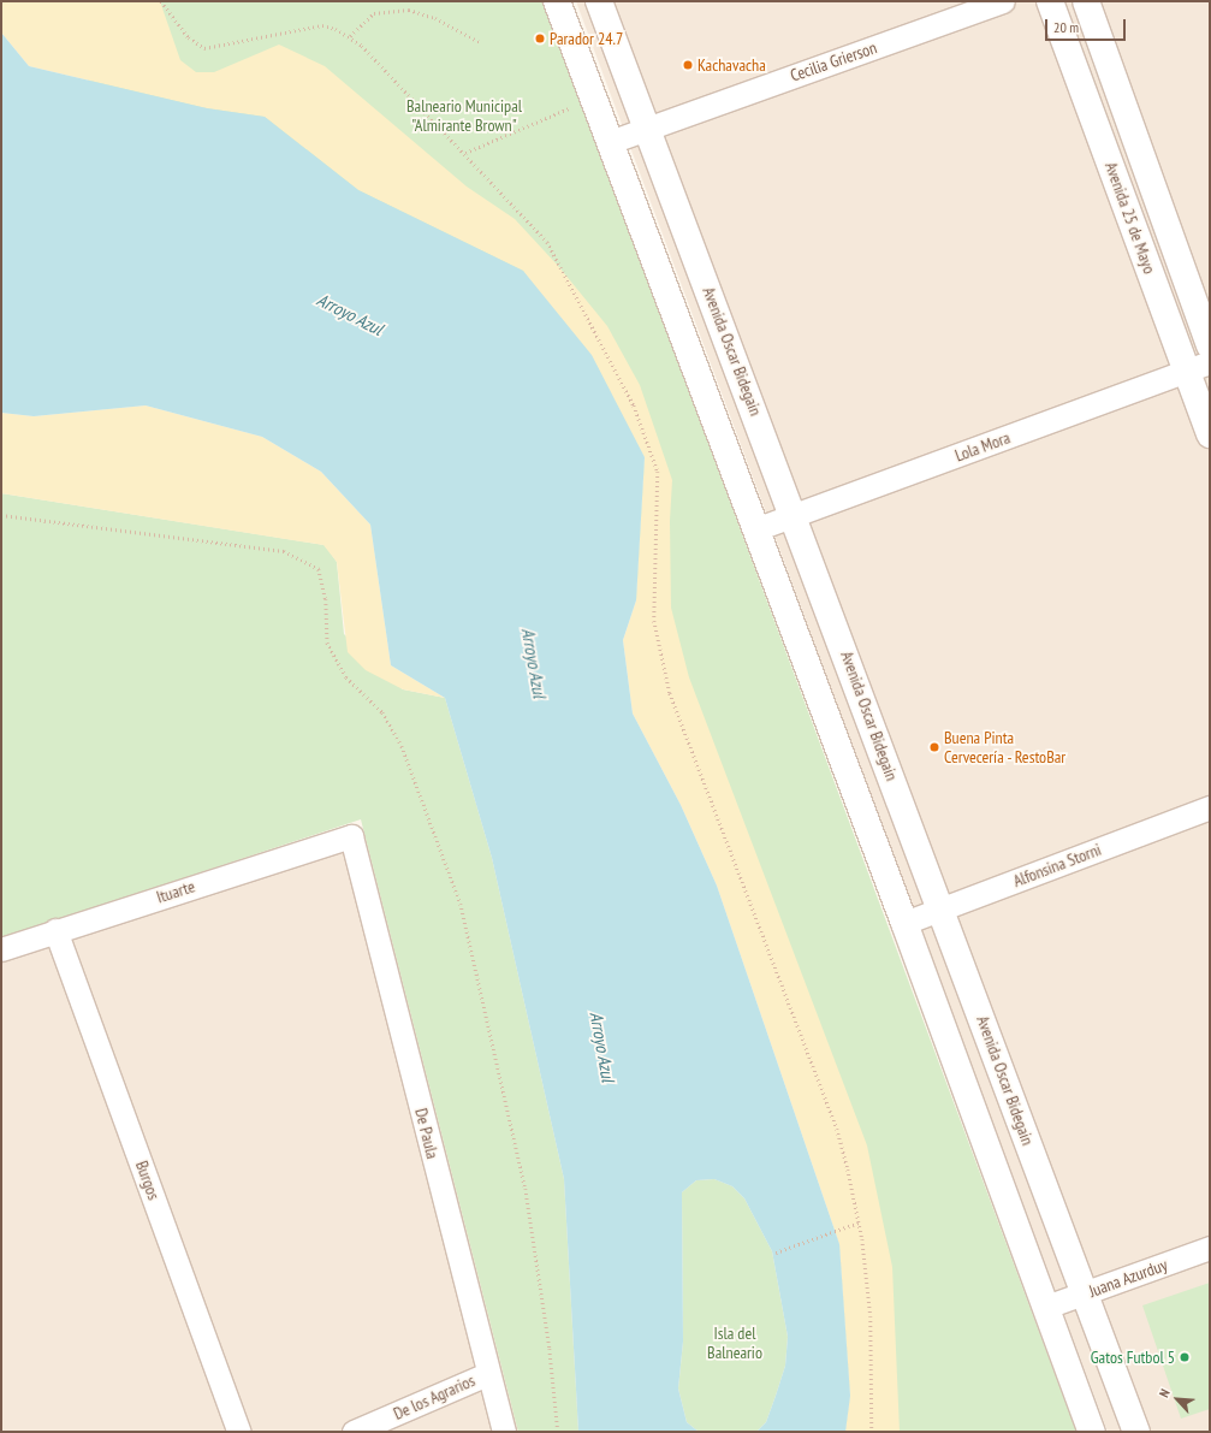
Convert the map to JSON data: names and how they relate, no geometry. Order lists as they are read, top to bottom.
{
  "streets": {
    "main road": ["Avenida 25 de Mayo", "Avenida Oscar Bidegain"],
    "street": [
      "Cecilia Grierson",
      "Lola Mora",
      "Alfonsina Storni",
      "Ituarte",
      "De Paula",
      "Burgos",
      "Juana Azurduy",
      "De los Agrarios"
    ]
  },
  "crossings": [
    ["Cecilia Grierson", "Avenida Oscar Bidegain"],
    ["Avenida 25 de Mayo", "Lola Mora"],
    ["Avenida Oscar Bidegain", "Lola Mora"],
    ["Avenida Oscar Bidegain", "Alfonsina Storni"],
    ["Avenida Oscar Bidegain", "Juana Azurduy"],
    ["Ituarte", "De Paula"],
    ["Ituarte", "Burgos"],
    ["De Paula", "De los Agrarios"]
  ],
  "water": ["Arroyo Azul"],
  "parks": ["Balneario Municipal \"Almirante Brown\"", "Isla del Balneario"],
  "places": [
    "Parador 24.7",
    "Kachavacha",
    "Buena Pinta Cervecería - RestoBar",
    "Gatos Futbol 5"
  ],
  "scale_bar": "20 m",
  "north": "top left"
}
